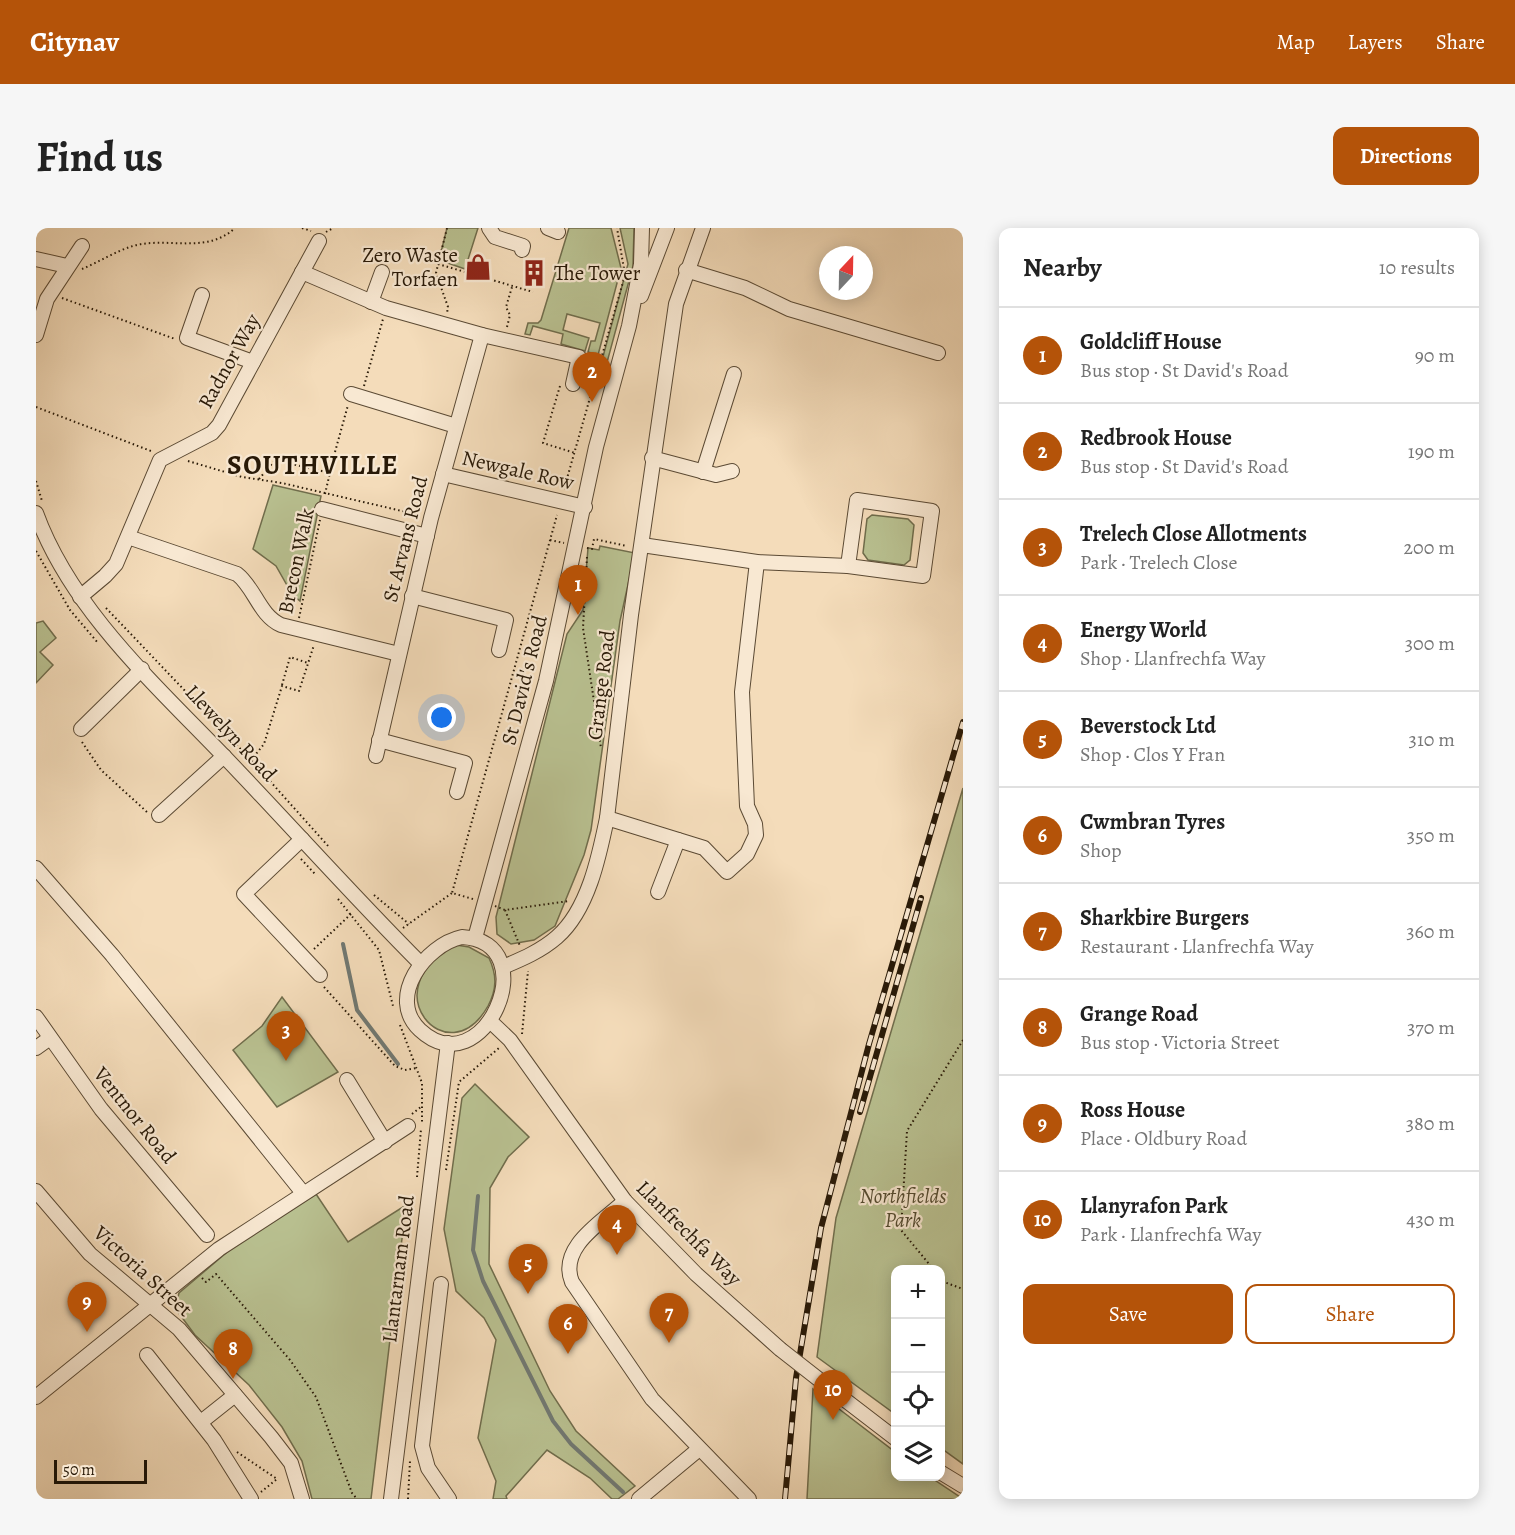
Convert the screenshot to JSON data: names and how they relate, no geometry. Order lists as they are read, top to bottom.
{
  "streets": {
    "street": [
      "Radnor Way",
      "Newgale Row",
      "St Arvans Road",
      "St David's Road",
      "Grange Road",
      "Llewelyn Road",
      "Ventnor Road",
      "Llanfrechfa Way",
      "Llantarnam Road",
      "Victoria Street"
    ],
    "path": ["Brecon Walk"]
  },
  "crossings": [
    ["Newgale Row", "St Arvans Road"],
    ["Newgale Row", "St David's Road"],
    ["St David's Road", "Grange Road"],
    ["St David's Road", "Llewelyn Road"],
    ["St David's Road", "Llanfrechfa Way"],
    ["St David's Road", "Llantarnam Road"],
    ["Grange Road", "Llewelyn Road"],
    ["Grange Road", "Llanfrechfa Way"],
    ["Grange Road", "Llantarnam Road"],
    ["Llewelyn Road", "Llanfrechfa Way"],
    ["Llewelyn Road", "Llantarnam Road"],
    ["Llanfrechfa Way", "Llantarnam Road"]
  ],
  "districts": ["SOUTHVILLE"],
  "parks": ["Northfields Park"],
  "places": {
    "shop": ["Zero Waste Torfaen"],
    "building": ["The Tower"]
  },
  "scale_bar": "50 m",
  "north": "top",
  "page": {
    "header": "Citynav",
    "nav": ["Map", "Layers", "Share"],
    "buttons": [
      "Directions",
      ["Save", "Share"]
    ],
    "title": "Find us",
    "heading": ["Nearby", "10 results"],
    "list": [
      {
        "mark": "1",
        "name": "Goldcliff House",
        "note": "Bus stop · St David's Road",
        "value": "90 m"
      },
      {
        "mark": "2",
        "name": "Redbrook House",
        "note": "Bus stop · St David's Road",
        "value": "190 m"
      },
      {
        "mark": "3",
        "name": "Trelech Close Allotments",
        "note": "Park · Trelech Close",
        "value": "200 m"
      },
      {
        "mark": "4",
        "name": "Energy World",
        "note": "Shop · Llanfrechfa Way",
        "value": "300 m"
      },
      {
        "mark": "5",
        "name": "Beverstock Ltd",
        "note": "Shop · Clos Y Fran",
        "value": "310 m"
      },
      {
        "mark": "6",
        "name": "Cwmbran Tyres",
        "note": "Shop",
        "value": "350 m"
      },
      {
        "mark": "7",
        "name": "Sharkbire Burgers",
        "note": "Restaurant · Llanfrechfa Way",
        "value": "360 m"
      },
      {
        "mark": "8",
        "name": "Grange Road",
        "note": "Bus stop · Victoria Street",
        "value": "370 m"
      },
      {
        "mark": "9",
        "name": "Ross House",
        "note": "Place · Oldbury Road",
        "value": "380 m"
      },
      {
        "mark": "10",
        "name": "Llanyrafon Park",
        "note": "Park · Llanfrechfa Way",
        "value": "430 m"
      }
    ],
    "pins": [
      "2",
      "1",
      "3",
      "4",
      "5",
      "9",
      "7",
      "6",
      "8",
      "10"
    ],
    "map_buttons": ["+", "−"],
    "scale": "50 m"
  }
}
